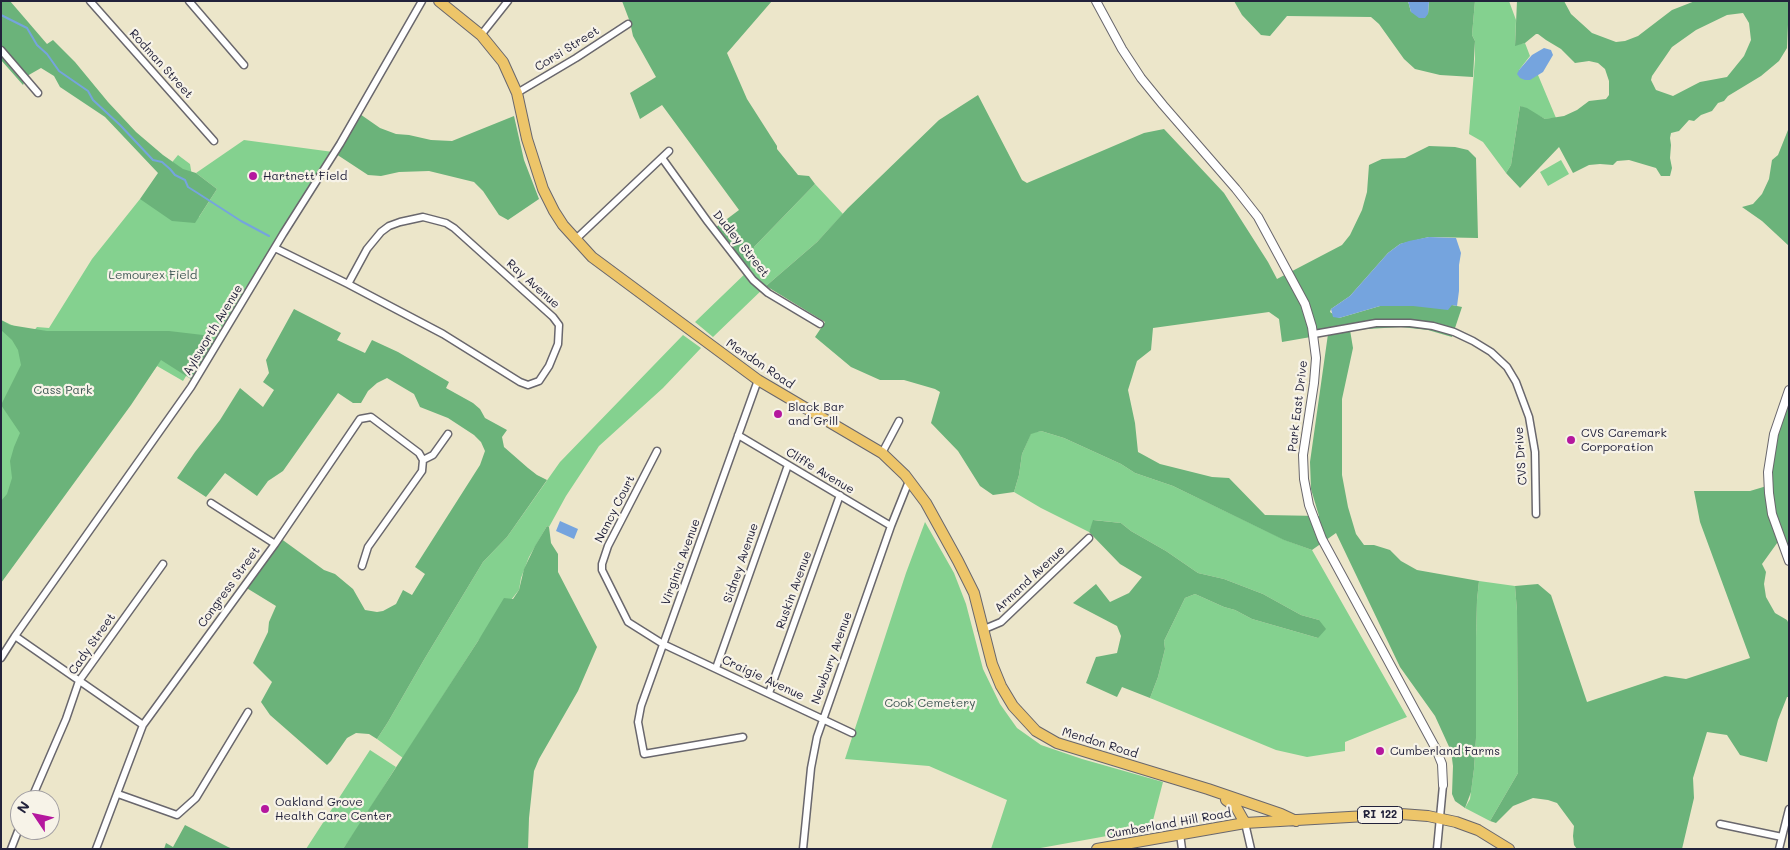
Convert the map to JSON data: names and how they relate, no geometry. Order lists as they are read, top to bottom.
{
  "streets": {
    "main road": ["Mendon Road", "RI 122", "Cumberland Hill Road"],
    "street": [
      "Corsi Street",
      "Rodman Street",
      "Dudley Street",
      "Ray Avenue",
      "Aylsworth Avenue",
      "Park East Drive",
      "CVS Drive",
      "Cliffe Avenue",
      "Nancy Court",
      "Virginia Avenue",
      "Sidney Avenue",
      "Armand Avenue",
      "Congress Street",
      "Ruskin Avenue",
      "Cady Street",
      "Newbury Avenue",
      "Craigie Avenue"
    ]
  },
  "crossings": [
    ["Corsi Street", "Mendon Road"],
    ["Ray Avenue", "Aylsworth Avenue"],
    ["Mendon Road", "Virginia Avenue"],
    ["Mendon Road", "Armand Avenue"],
    ["Mendon Road", "Newbury Avenue"],
    ["Mendon Road", "RI 122"],
    ["Mendon Road", "Cumberland Hill Road"],
    ["Park East Drive", "CVS Drive"],
    ["Park East Drive", "RI 122"],
    ["Cliffe Avenue", "Virginia Avenue"],
    ["Cliffe Avenue", "Sidney Avenue"],
    ["Cliffe Avenue", "Ruskin Avenue"],
    ["Cliffe Avenue", "Newbury Avenue"],
    ["Nancy Court", "Virginia Avenue"],
    ["Nancy Court", "Craigie Avenue"],
    ["Virginia Avenue", "Craigie Avenue"],
    ["Sidney Avenue", "Craigie Avenue"],
    ["Ruskin Avenue", "Craigie Avenue"],
    ["Newbury Avenue", "Craigie Avenue"],
    ["RI 122", "Cumberland Hill Road"]
  ],
  "parks": ["Lemourex Field", "Cass Park", "Cook Cemetery"],
  "places": [
    "Hartnett Field",
    "Black Bar and Grill",
    "CVS Caremark Corporation",
    "Cumberland Farms",
    "Oakland Grove Health Care Center"
  ],
  "north": "top left"
}
